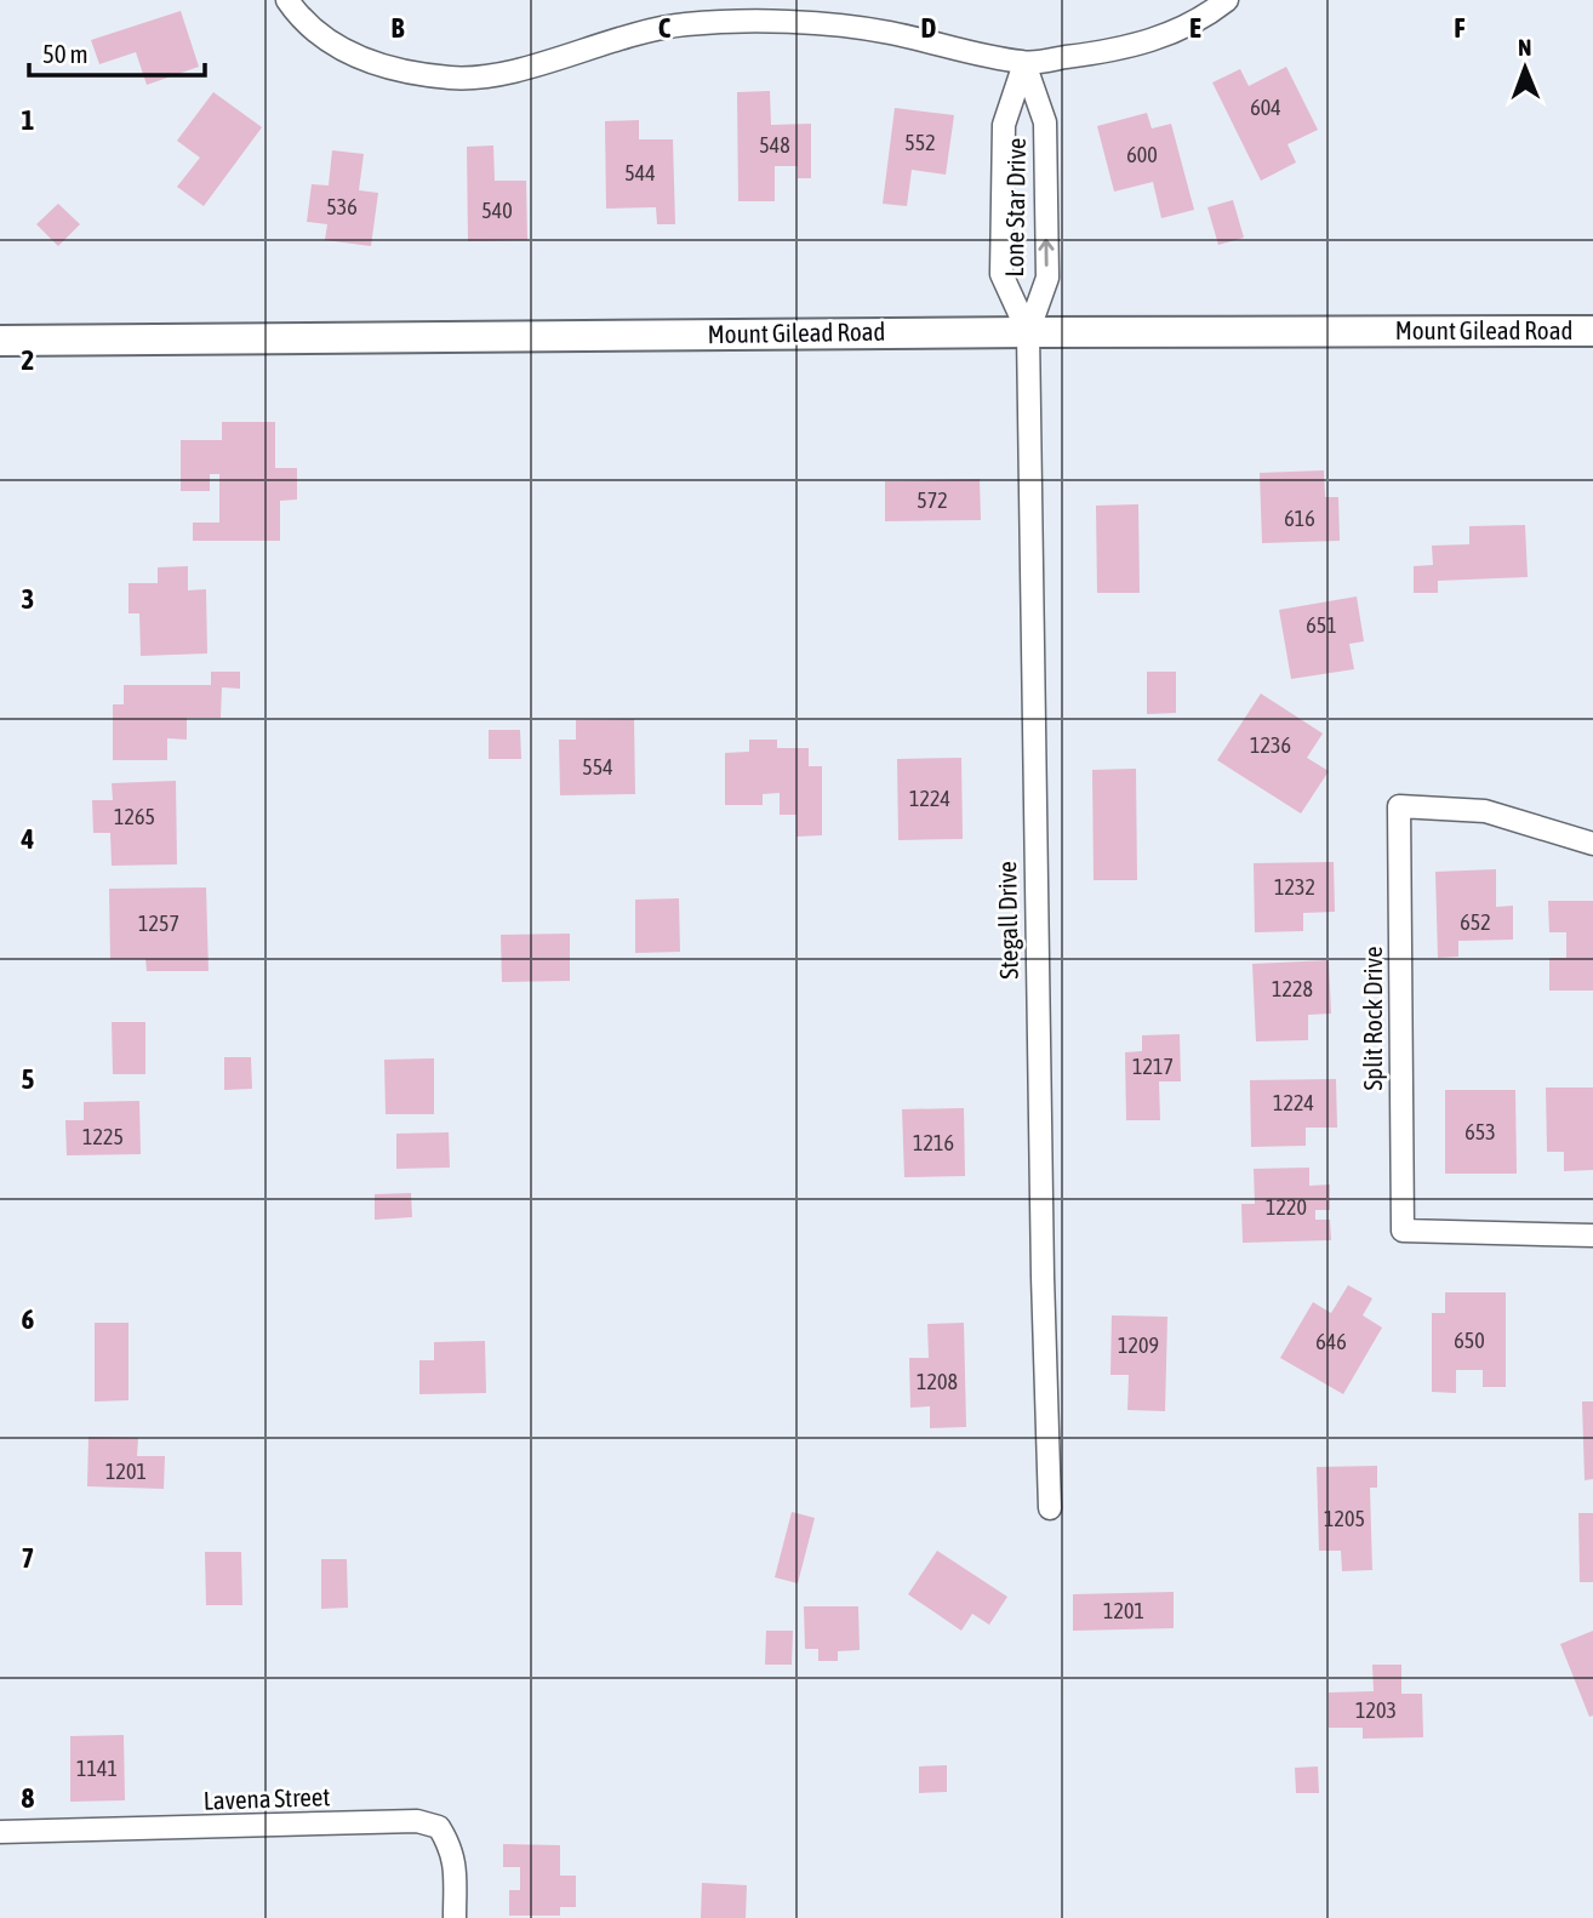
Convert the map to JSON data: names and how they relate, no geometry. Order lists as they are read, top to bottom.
{
  "streets": {
    "street": [
      "Lone Star Drive",
      "Mount Gilead Road",
      "Stegall Drive",
      "Split Rock Drive",
      "Lavena Street"
    ]
  },
  "crossings": [
    ["Lone Star Drive", "Mount Gilead Road"],
    ["Lone Star Drive", "Stegall Drive"],
    ["Mount Gilead Road", "Stegall Drive"]
  ],
  "house_numbers": [
    "604",
    "552",
    "548",
    "600",
    "544",
    "536",
    "540",
    "572",
    "616",
    "651",
    "1236",
    "554",
    "1224",
    "1265",
    "1232",
    "652",
    "1257",
    "1228",
    "1217",
    "1224",
    "653",
    "1225",
    "1216",
    "1220",
    "650",
    "646",
    "1209",
    "1208",
    "1201",
    "1205",
    "1201",
    "1203",
    "1141"
  ],
  "scale_bar": "50 m",
  "north": "top",
  "grid": {
    "columns": [
      "B",
      "C",
      "D",
      "E",
      "F"
    ],
    "rows": [
      "1",
      "2",
      "3",
      "4",
      "5",
      "6",
      "7",
      "8"
    ]
  }
}
